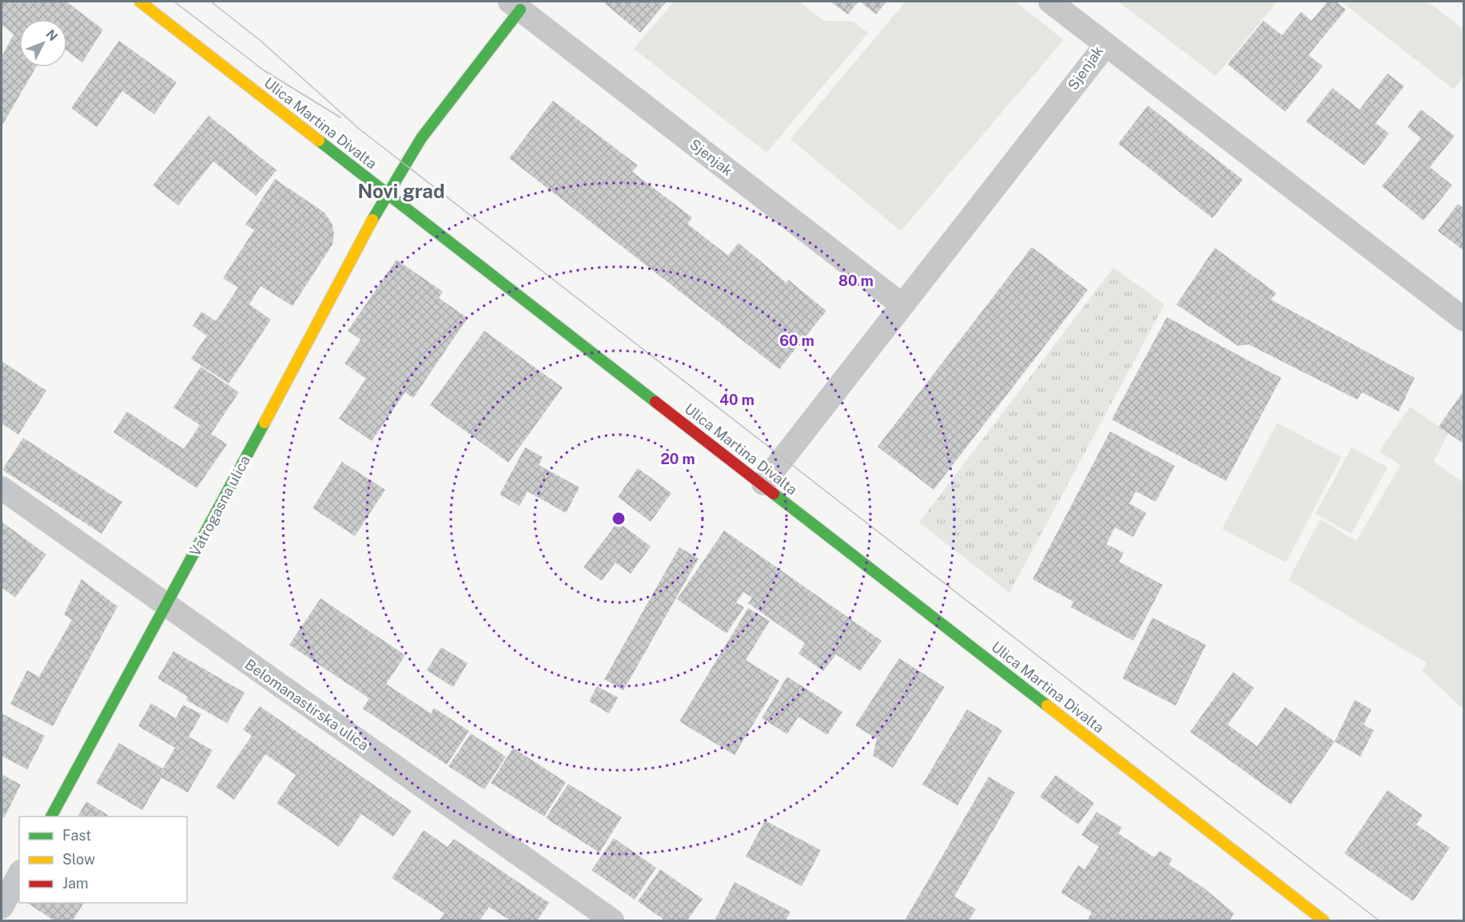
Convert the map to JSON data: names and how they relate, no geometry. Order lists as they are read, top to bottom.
{
  "streets": {
    "street": [
      "Sjenjak",
      "Ulica Martina Divalta",
      "Vatrogasna ulica",
      "Belomanastirska ulica"
    ]
  },
  "crossings": [
    ["Sjenjak", "Ulica Martina Divalta"],
    ["Sjenjak", "Vatrogasna ulica"],
    ["Ulica Martina Divalta", "Vatrogasna ulica"],
    ["Vatrogasna ulica", "Belomanastirska ulica"]
  ],
  "districts": ["Novi grad"],
  "legend": ["Fast", "Slow", "Jam"],
  "north": "top right",
  "rings": [
    "80 m",
    "60 m",
    "40 m",
    "20 m"
  ]
}
